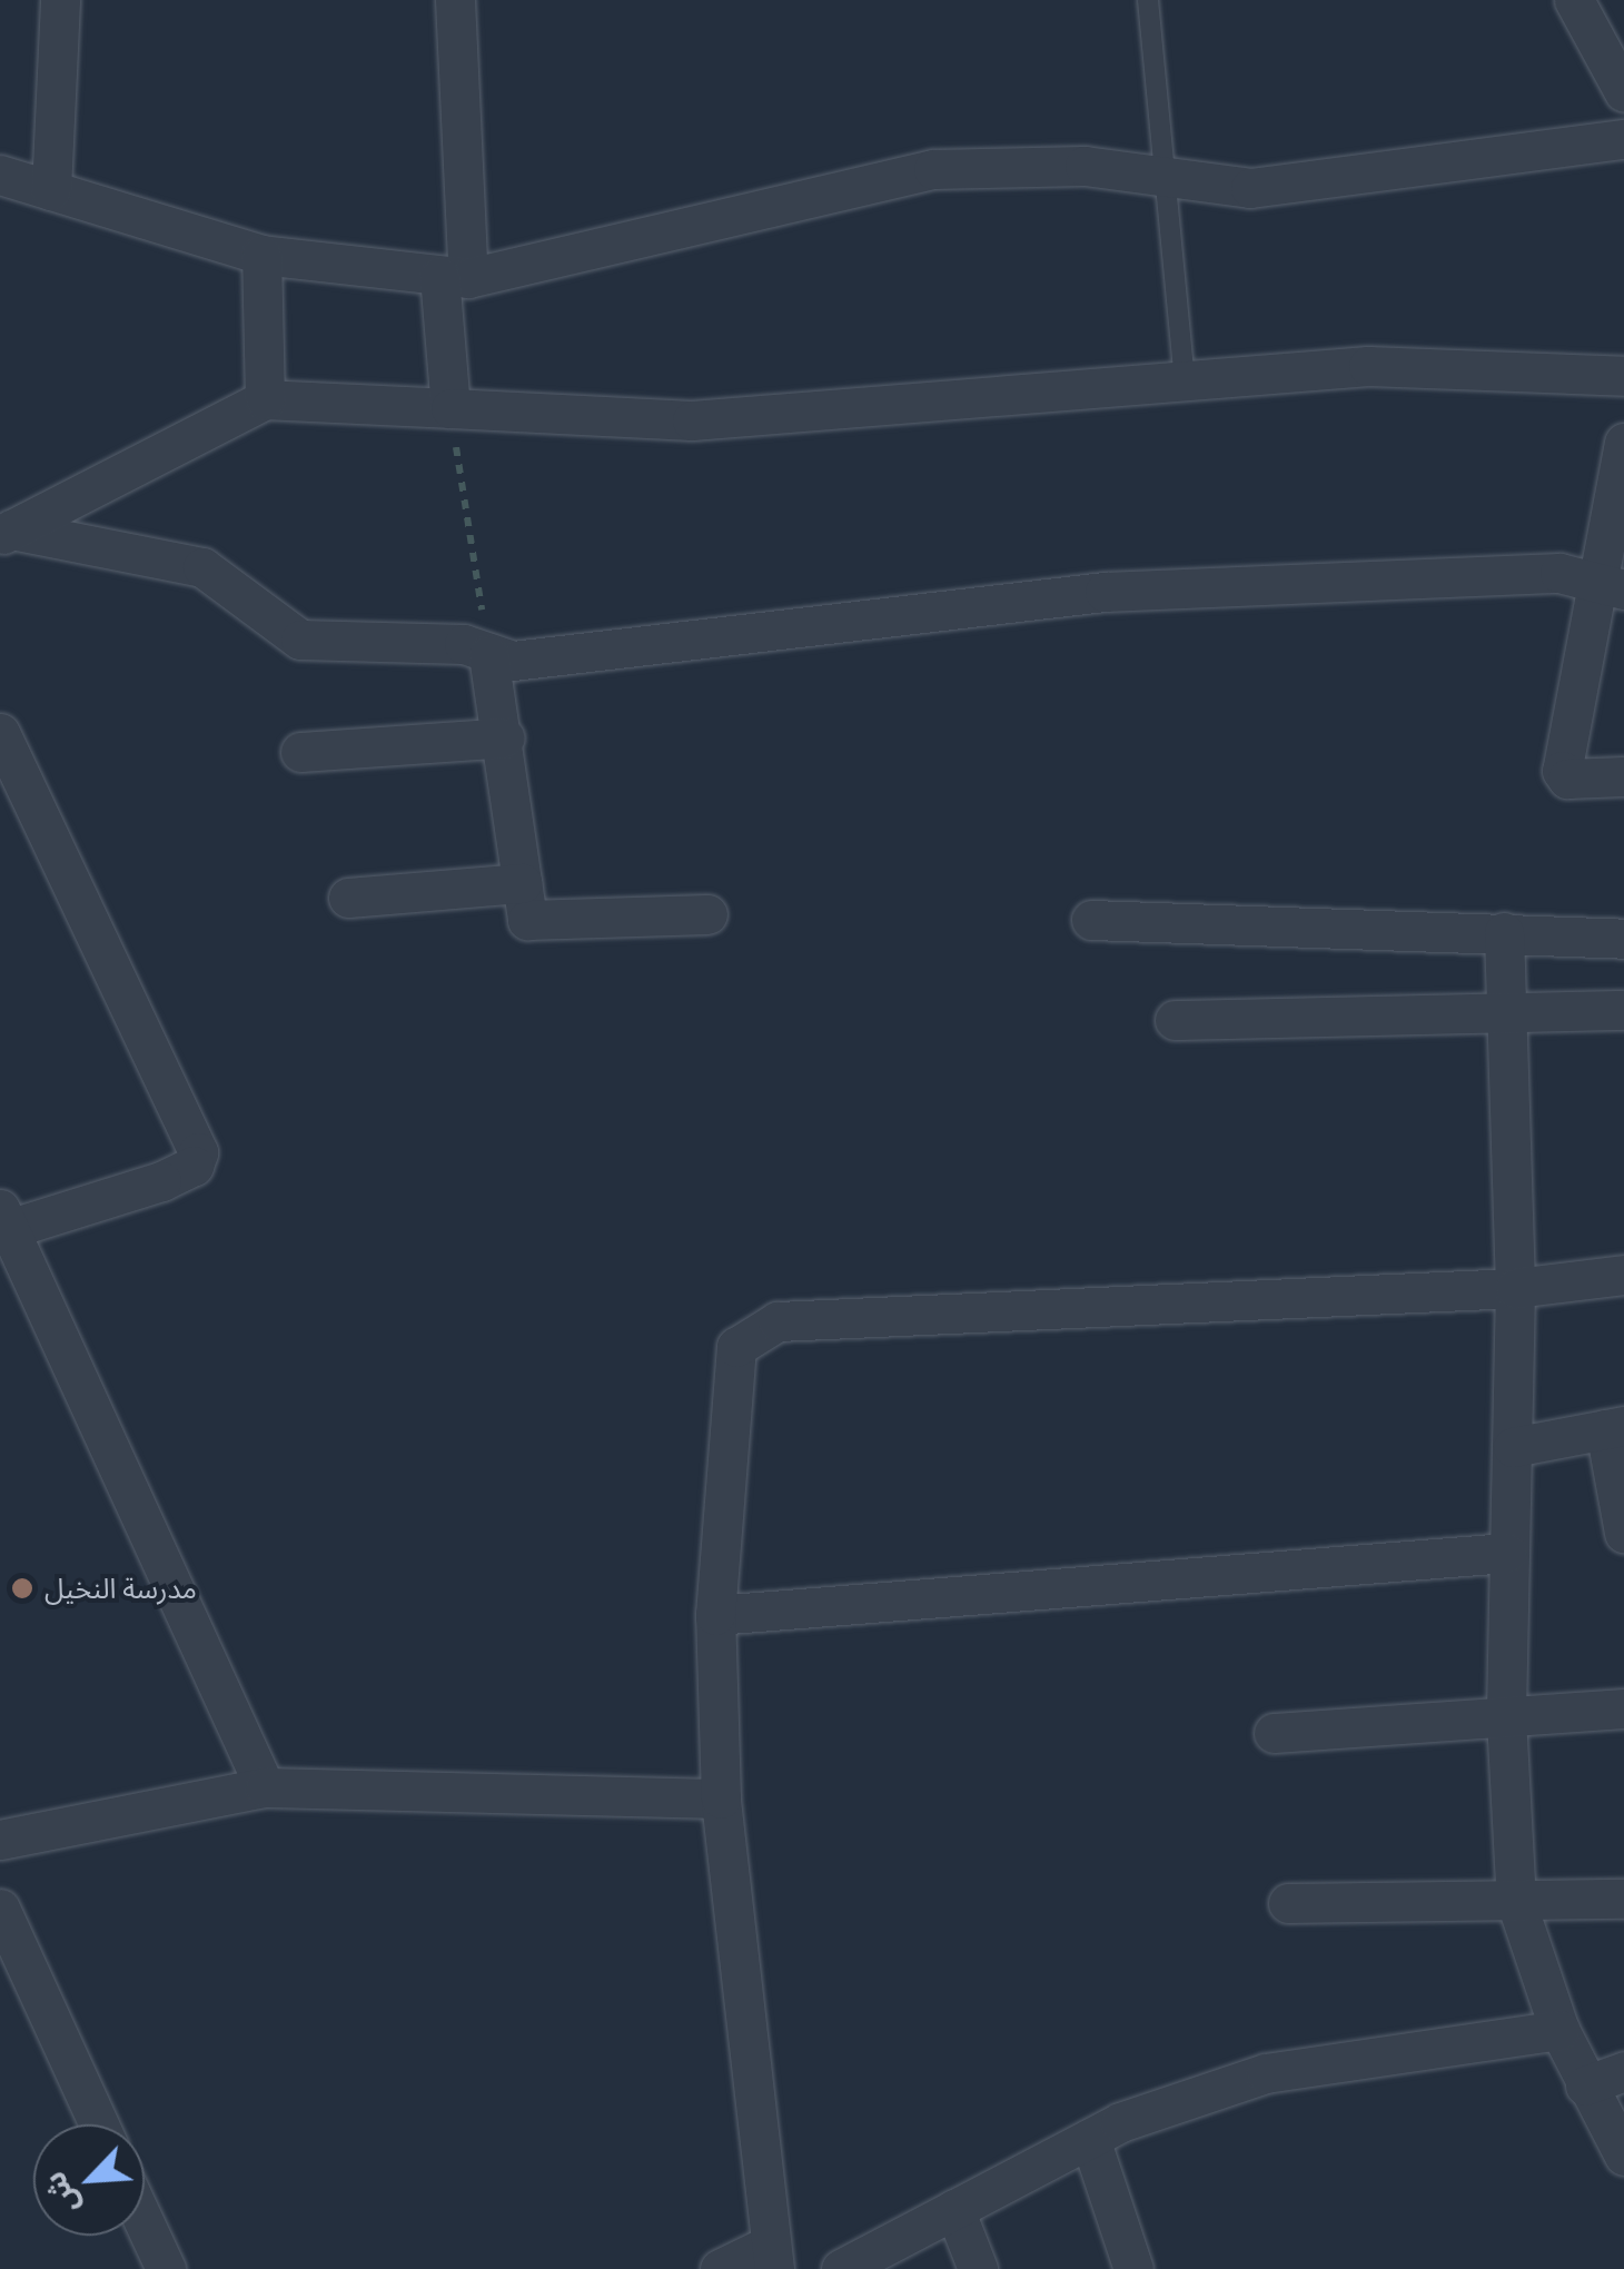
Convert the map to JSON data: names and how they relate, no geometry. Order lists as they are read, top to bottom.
{
  "places": ["مدرسة النخيل"],
  "north": "bottom left"
}
